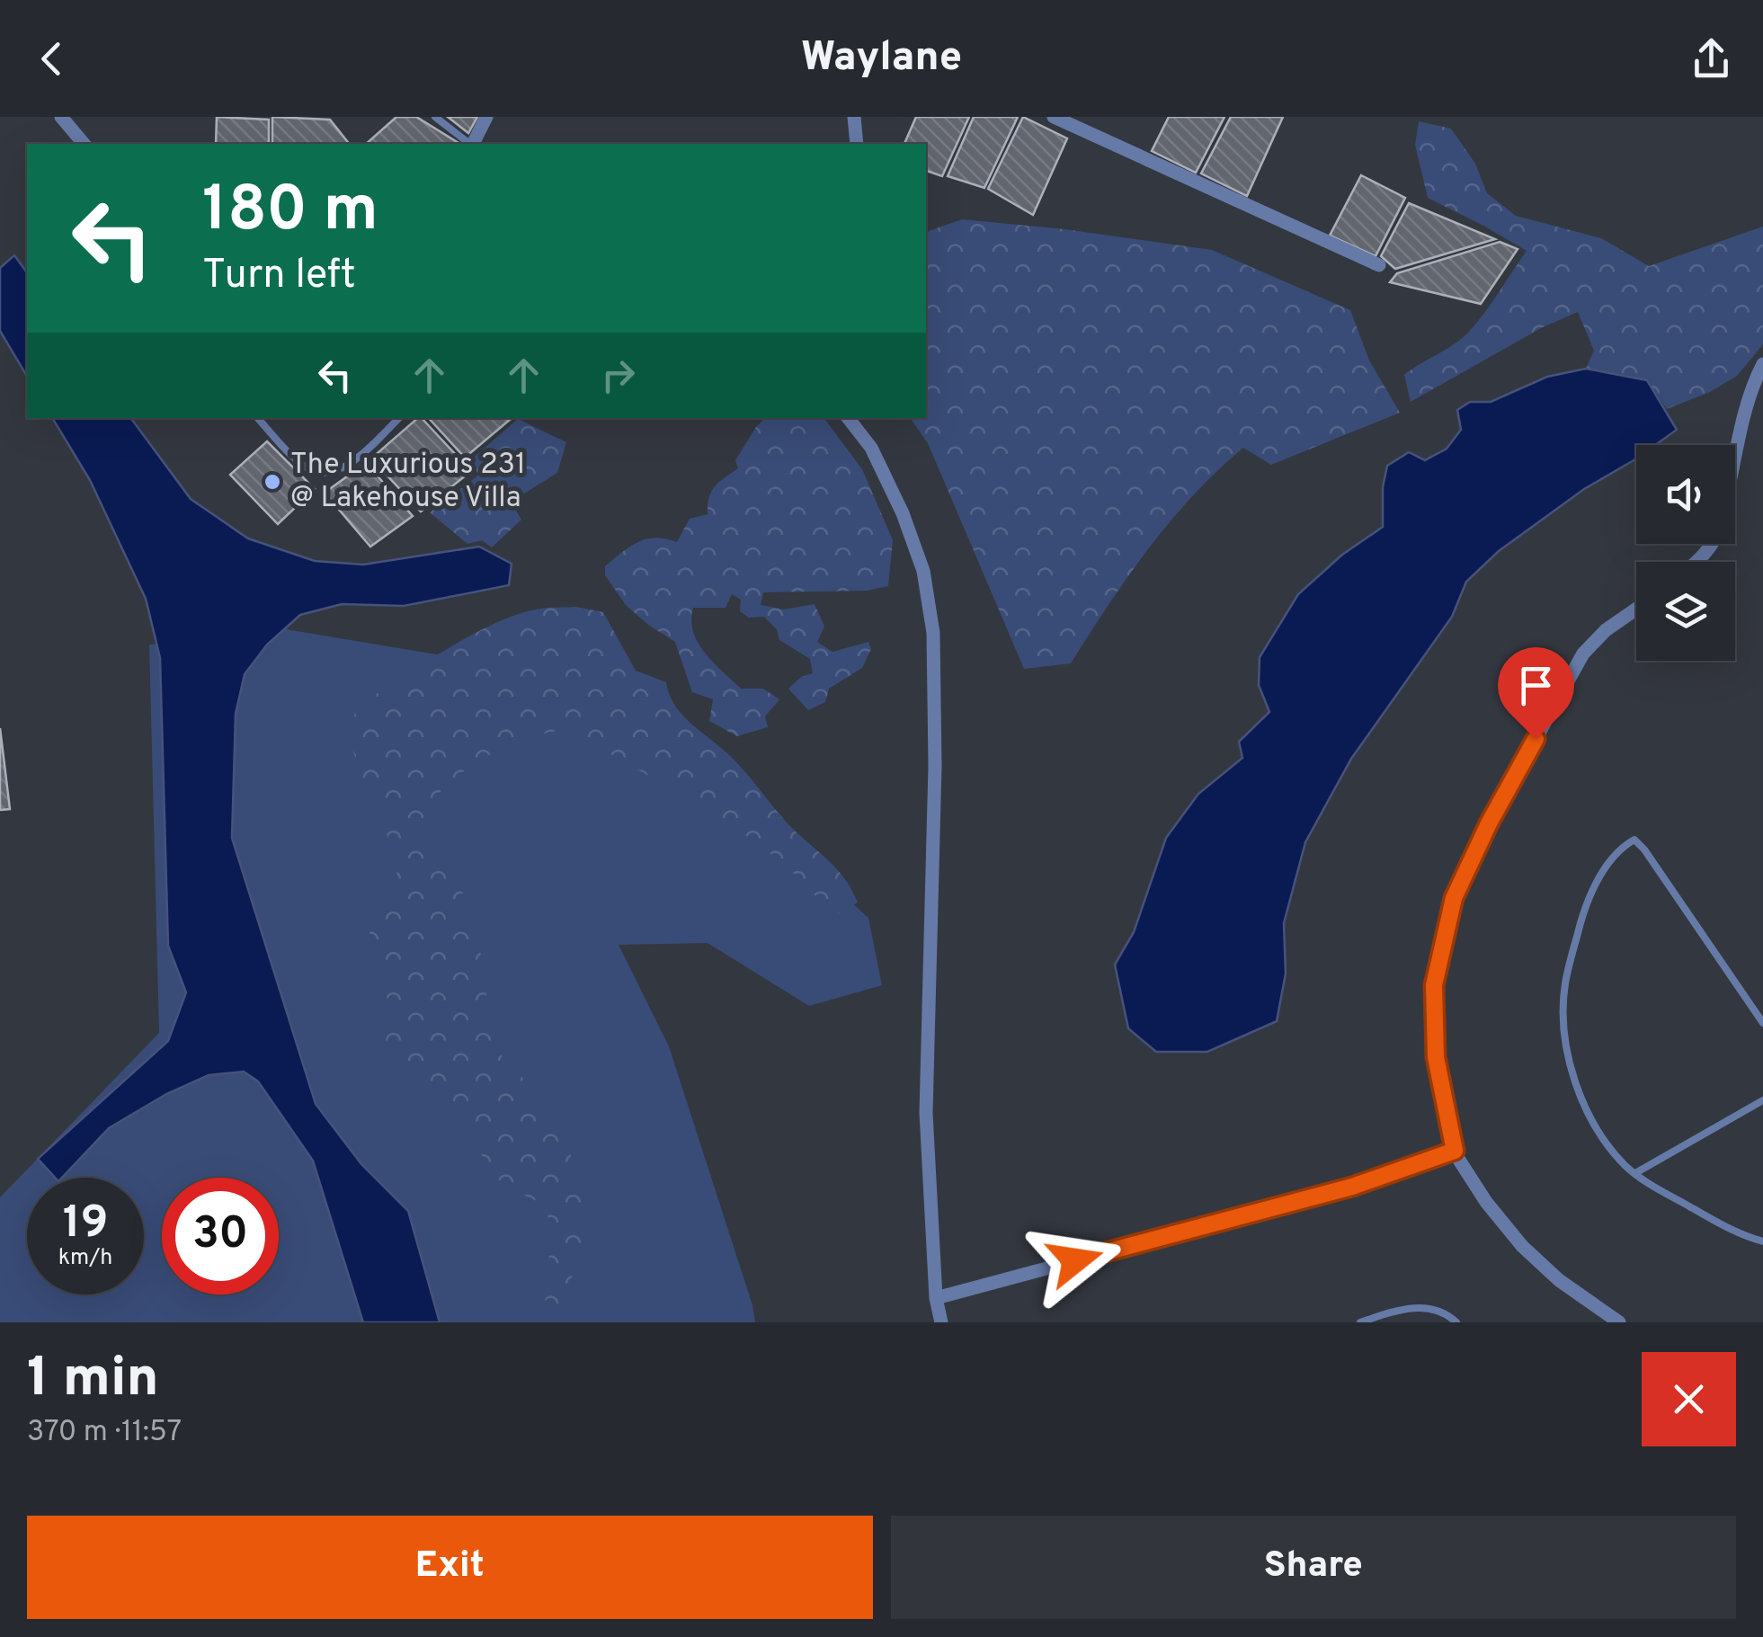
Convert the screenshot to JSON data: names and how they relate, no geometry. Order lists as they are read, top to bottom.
{
  "places": ["The Luxurious 231 @ Lakehouse Villa"],
  "page": {
    "header": "Waylane",
    "turn": ["180 m", "Turn left"],
    "speed": "19 km/h",
    "limit": "30",
    "heading": ["1 min", "370 m · 11:57"],
    "buttons": ["Exit", "Share"]
  }
}
